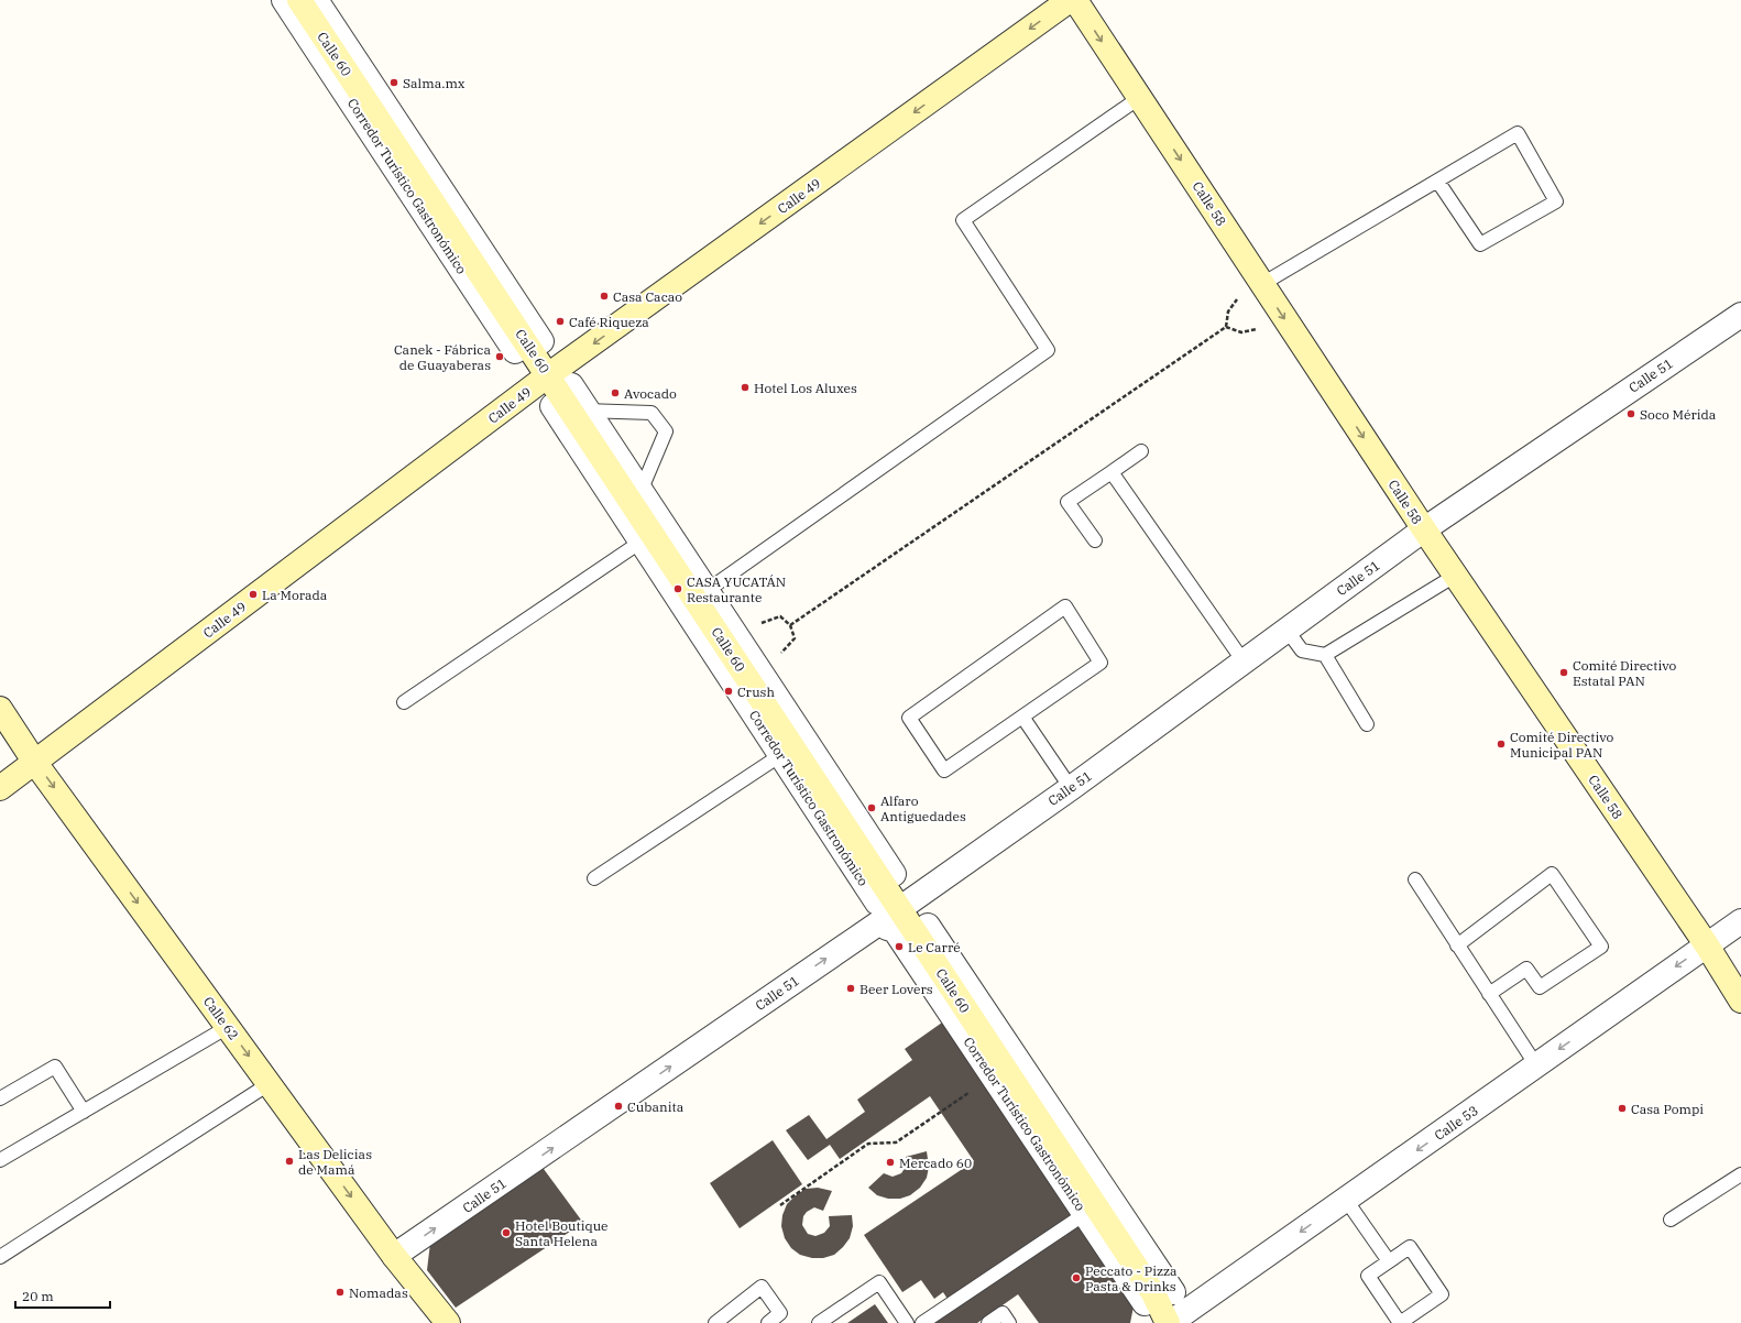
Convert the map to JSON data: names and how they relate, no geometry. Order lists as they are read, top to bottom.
{
  "streets": {
    "main road": [
      "Calle 60",
      "Calle 49",
      "Calle 58",
      "Calle 62"
    ],
    "street": ["Corredor Turístico Gastronómico", "Calle 51", "Calle 53"]
  },
  "crossings": [
    ["Calle 60", "Corredor Turístico Gastronómico"],
    ["Calle 60", "Calle 49"],
    ["Calle 60", "Calle 51"],
    ["Calle 60", "Calle 53"],
    ["Corredor Turístico Gastronómico", "Calle 51"],
    ["Calle 49", "Calle 62"],
    ["Calle 58", "Calle 51"],
    ["Calle 58", "Calle 53"],
    ["Calle 51", "Calle 62"]
  ],
  "one_way": [
    "Calle 49",
    "Calle 58",
    "Calle 51",
    "Calle 62",
    "Calle 53"
  ],
  "places": [
    "Salma.mx",
    "Casa Cacao",
    "Café Riqueza",
    "Canek - Fábrica de Guayaberas",
    "Hotel Los Aluxes",
    "Avocado",
    "Soco Mérida",
    "CASA YUCATÁN Restaurante",
    "La Morada",
    "Comité Directivo Estatal PAN",
    "Crush",
    "Comité Directivo Municipal PAN",
    "Alfaro Antiguedades",
    "Le Carré",
    "Beer Lovers",
    "Cubanita",
    "Casa Pompi",
    "Las Delicias de Mamá",
    "Mercado 60",
    "Hotel Boutique Santa Helena",
    "Peccato - Pizza Pasta & Drinks",
    "Nomadas"
  ],
  "scale_bar": "20 m"
}
